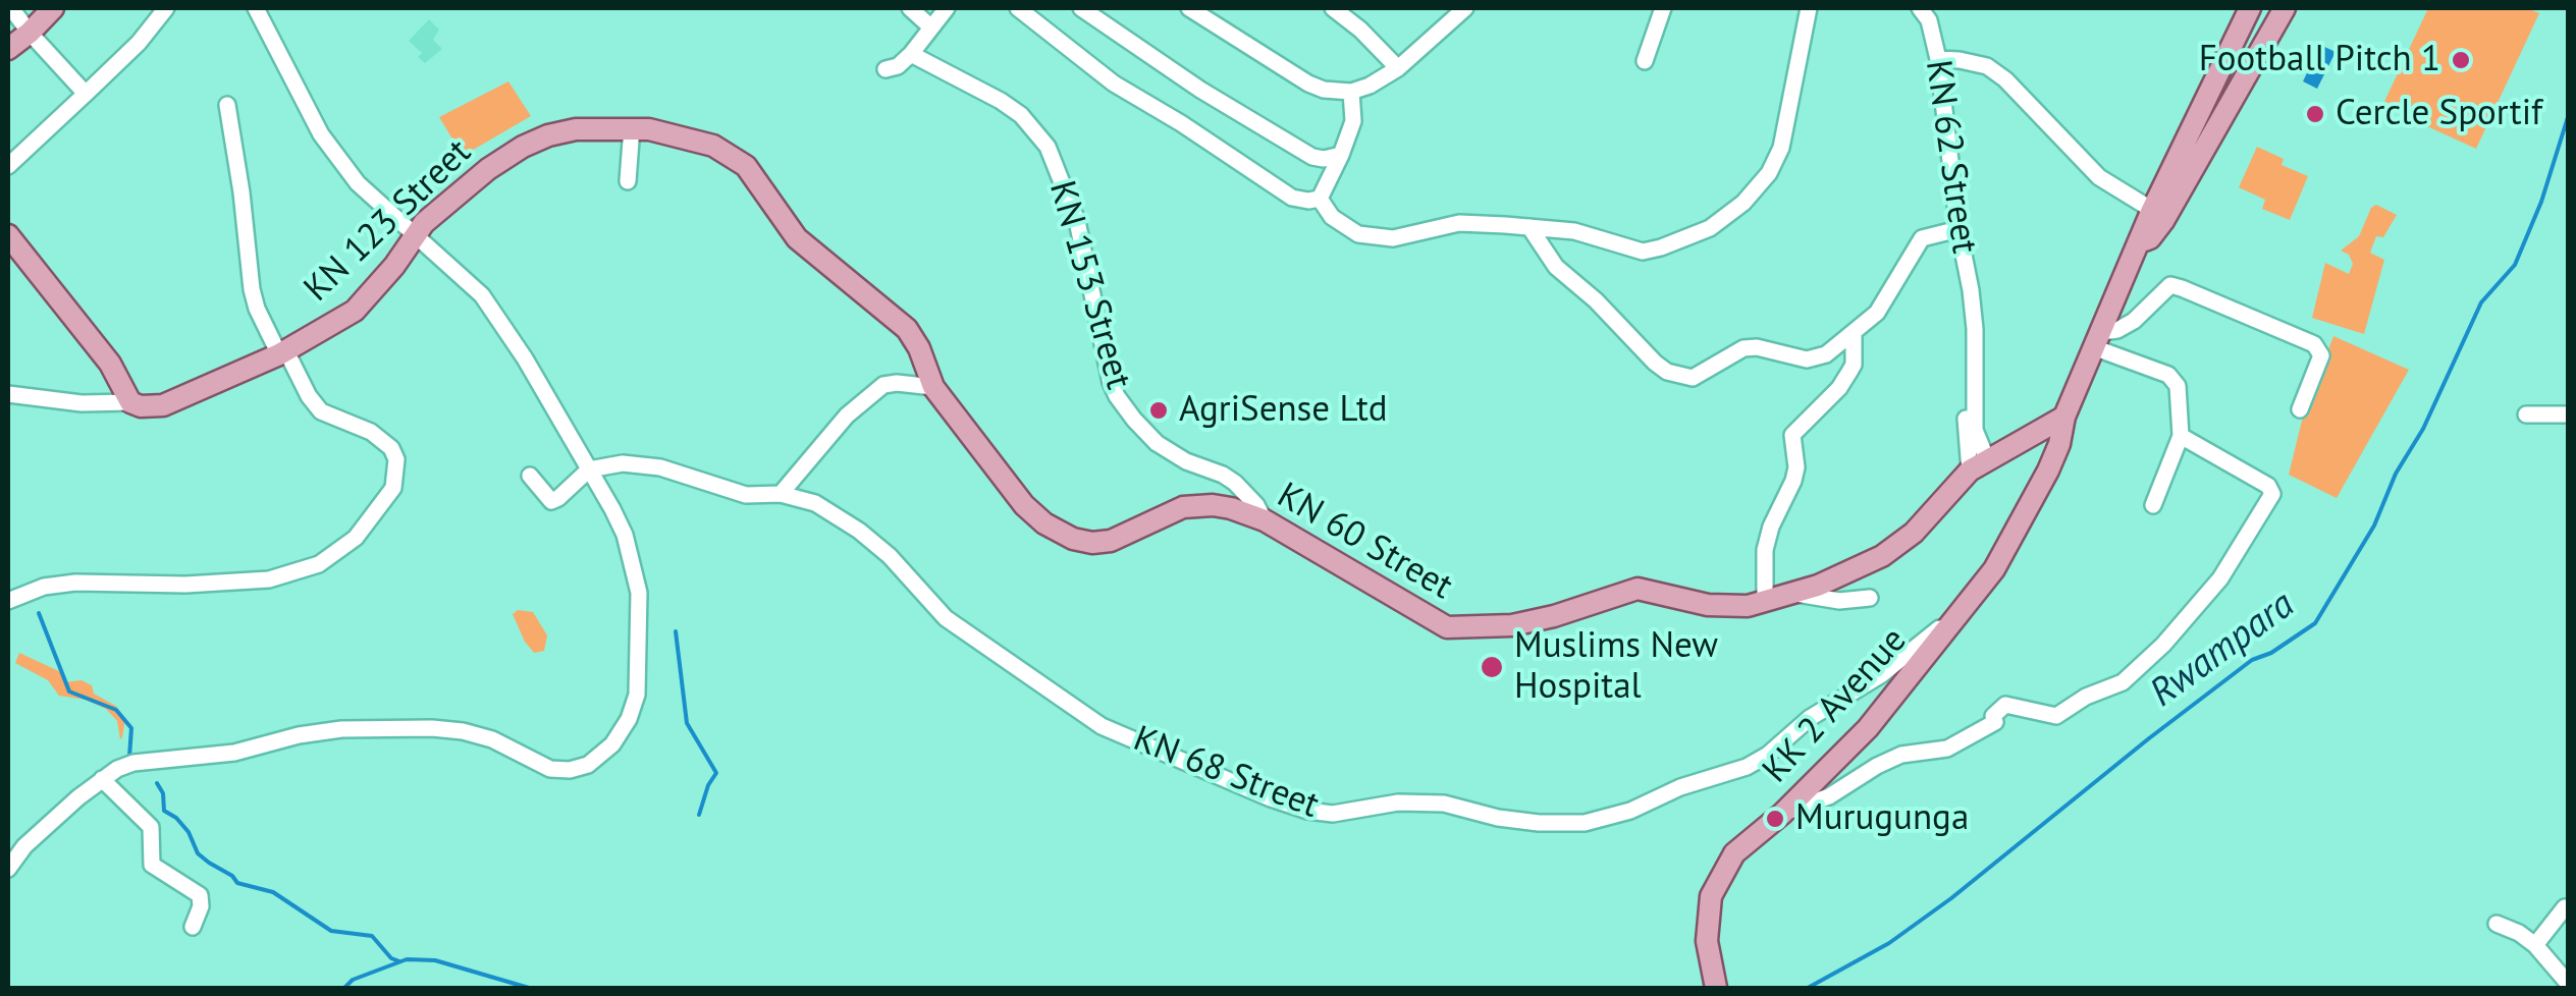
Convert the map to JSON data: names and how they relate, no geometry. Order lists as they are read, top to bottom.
{
  "streets": {
    "main road": ["KN 123 Street", "KN 60 Street", "KK 2 Avenue"],
    "street": ["KN 62 Street", "KN 153 Street", "KN 68 Street"]
  },
  "crossings": [
    ["KN 62 Street", "KN 60 Street"],
    ["KN 123 Street", "KN 60 Street"],
    ["KN 153 Street", "KN 60 Street"],
    ["KK 2 Avenue", "KN 68 Street"]
  ],
  "water": ["Rwampara"],
  "places": [
    "Football Pitch 1",
    "Cercle Sportif",
    "AgriSense Ltd",
    "Muslims New Hospital",
    "Murugunga"
  ]
}
